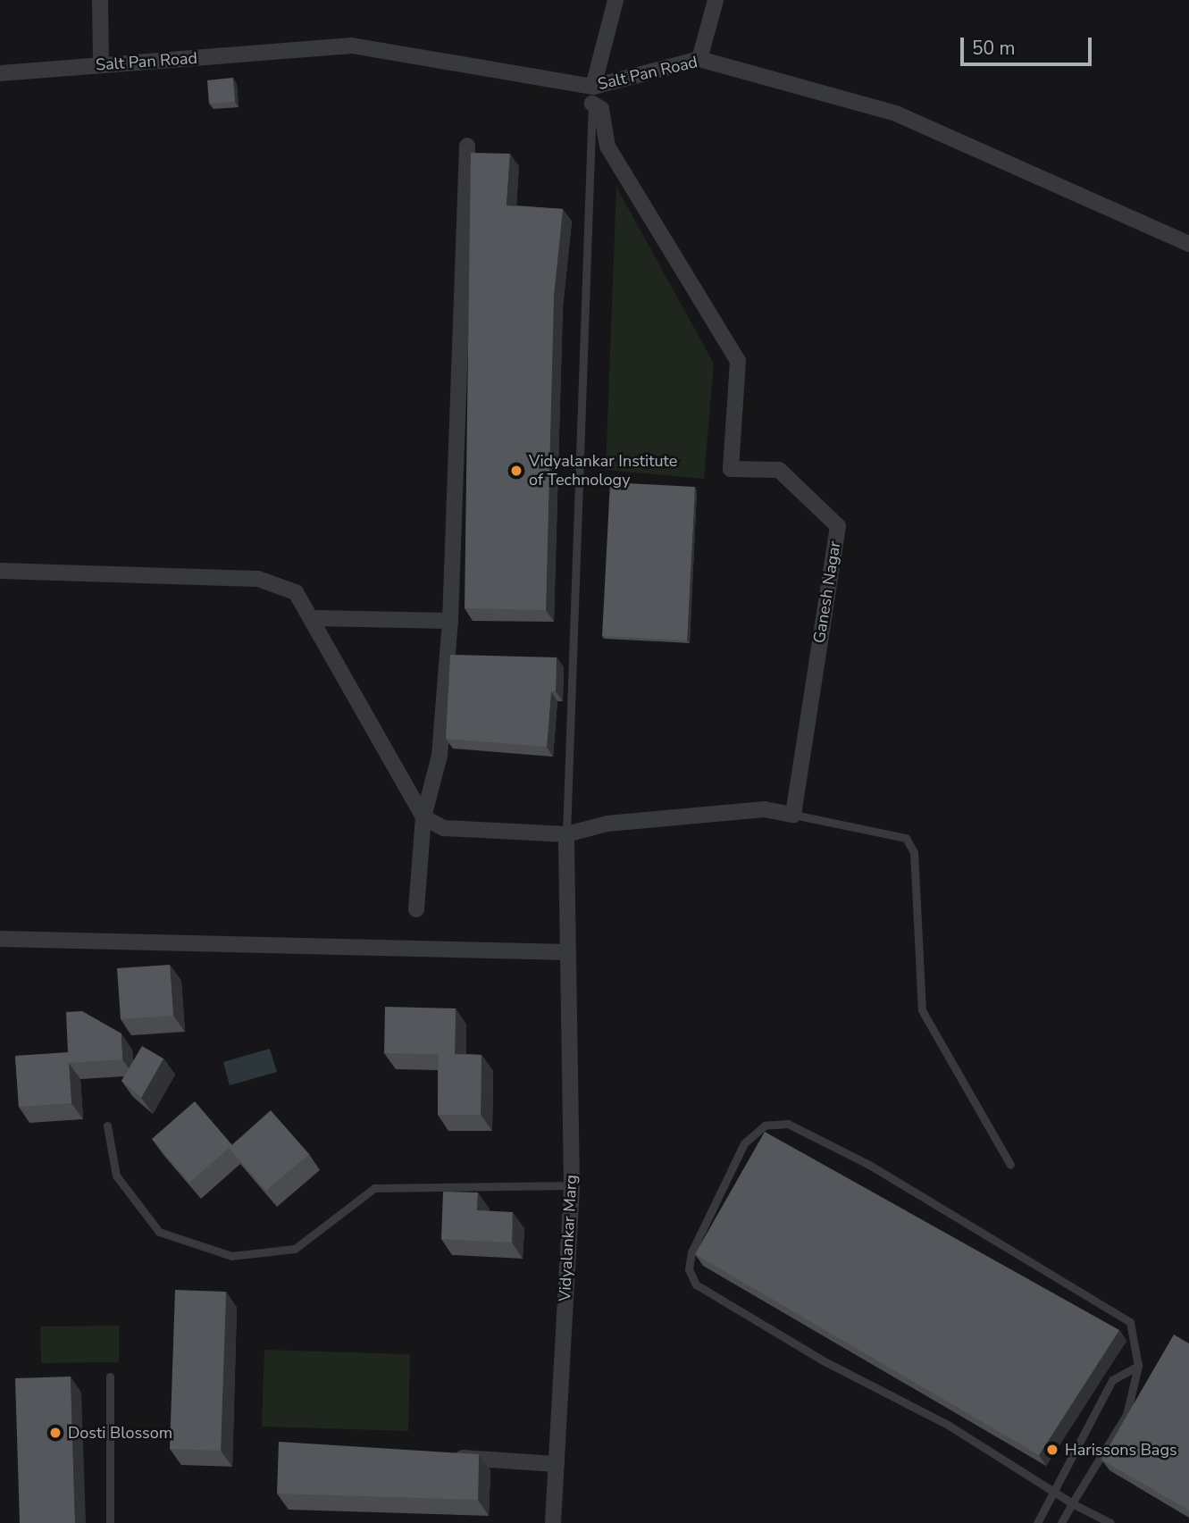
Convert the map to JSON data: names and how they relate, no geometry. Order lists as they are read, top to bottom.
{
  "streets": {
    "street": ["Salt Pan Road", "Ganesh Nagar", "Vidyalankar Marg"]
  },
  "places": ["Vidyalankar Institute of Technology", "Dosti Blossom", "Harissons Bags"],
  "scale_bar": "50 m"
}
